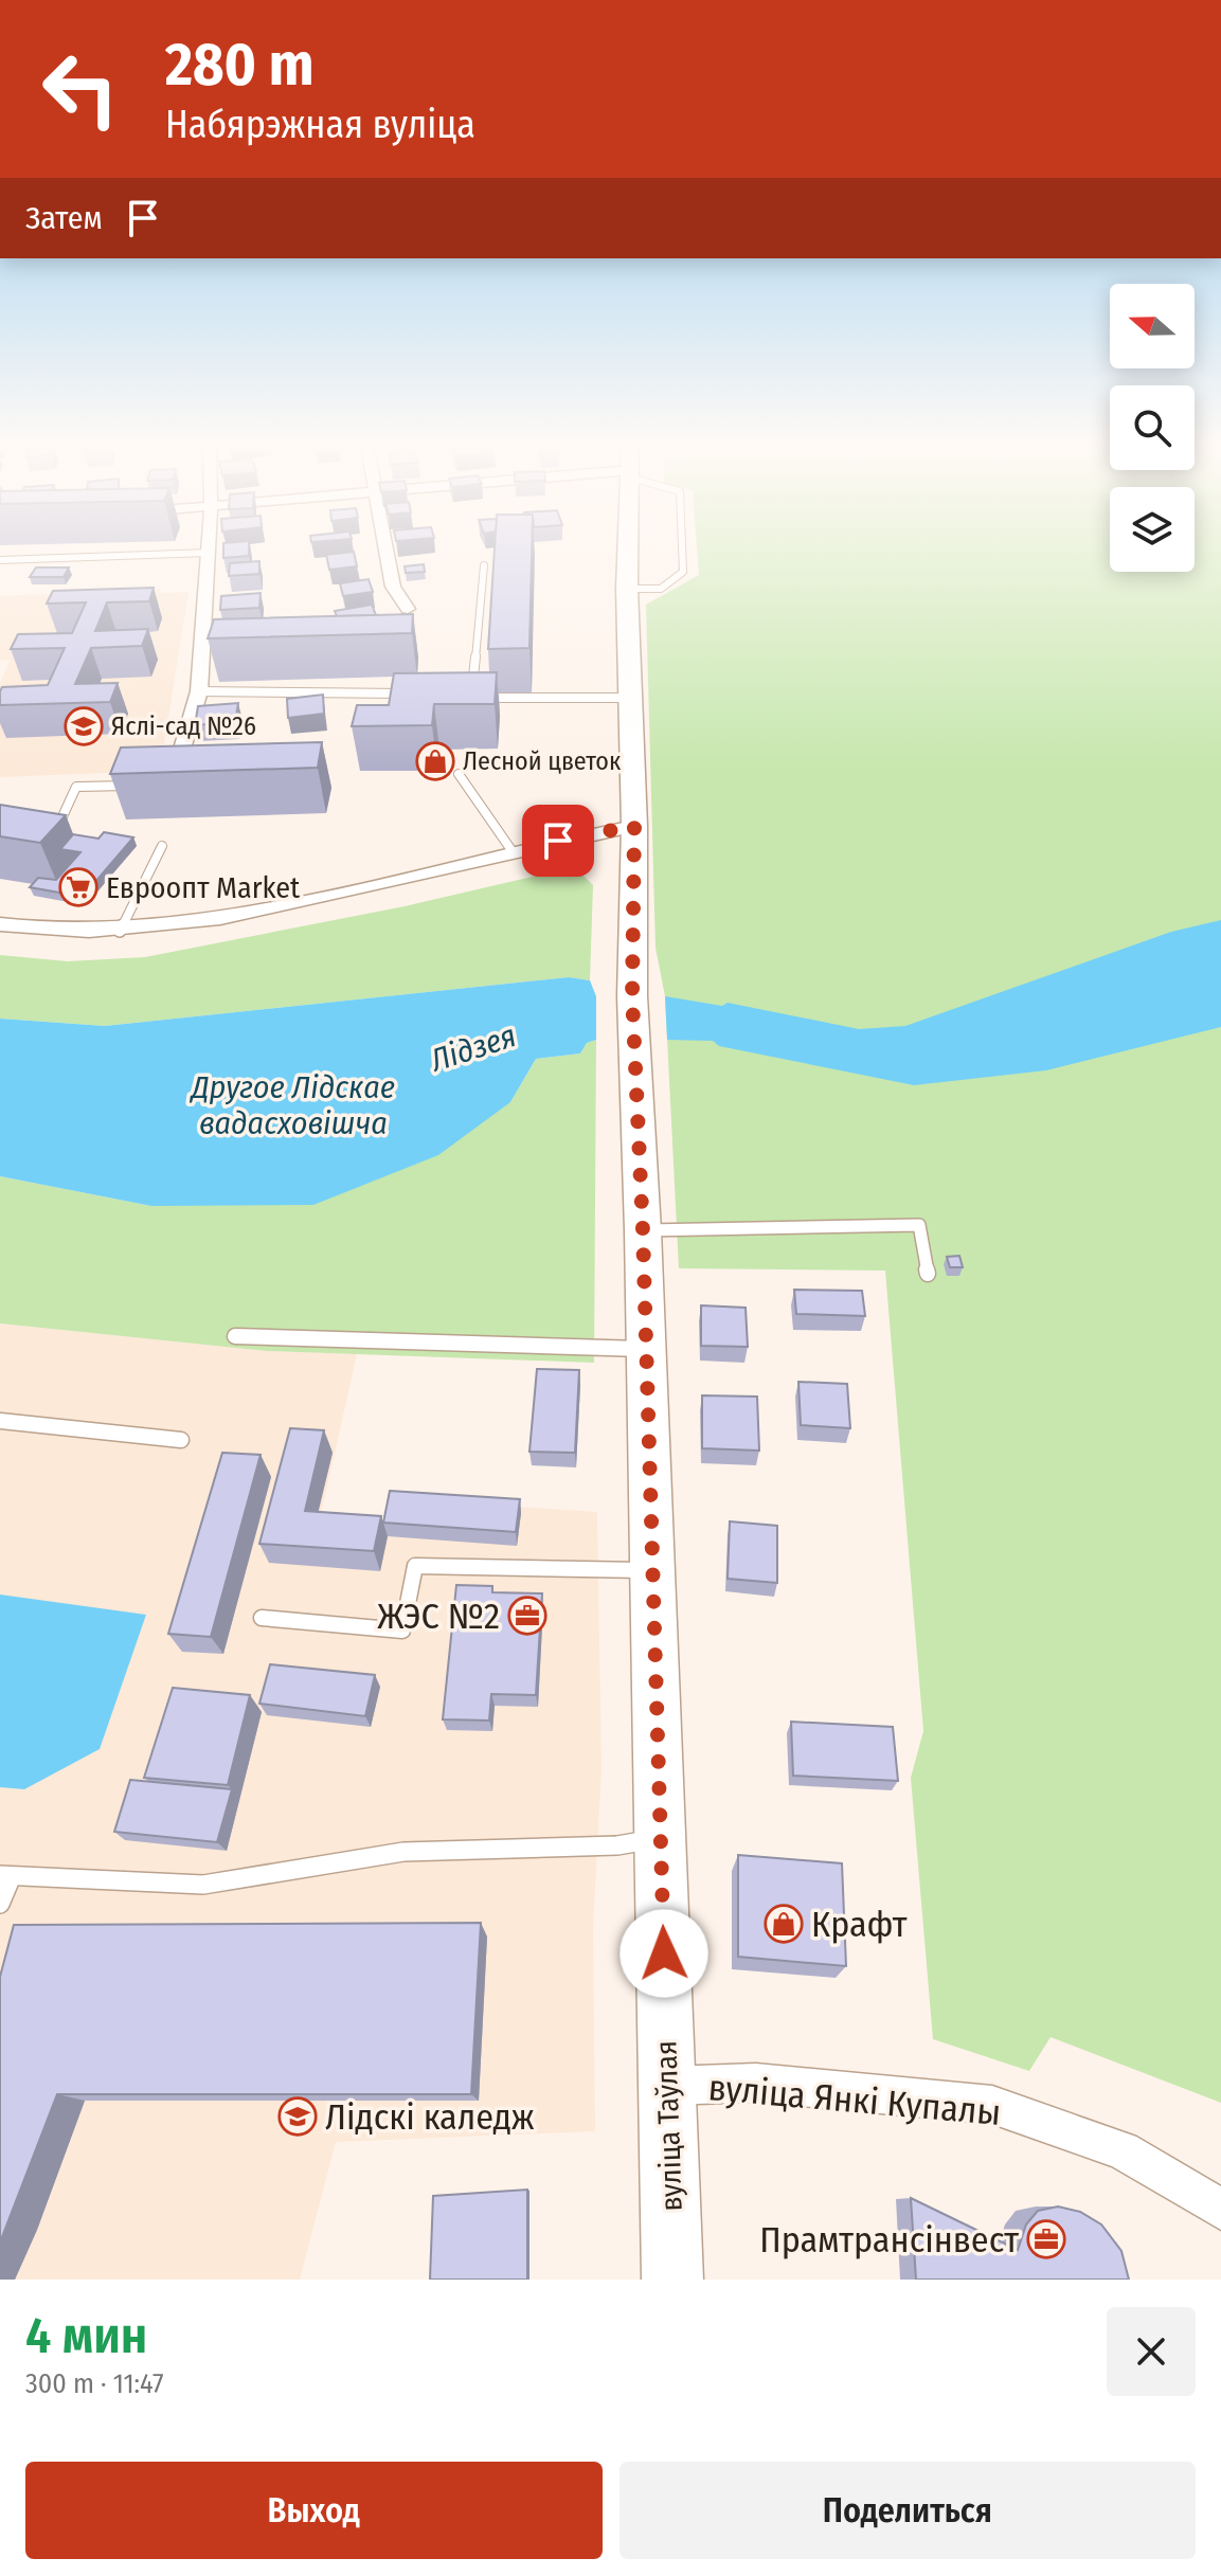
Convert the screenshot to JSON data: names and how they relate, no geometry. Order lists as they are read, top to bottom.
{
  "streets": {
    "main road": ["вуліца Таўлая"],
    "street": ["вуліца Янкі Купалы"]
  },
  "crossings": [
    ["вуліца Янкі Купалы", "вуліца Таўлая"]
  ],
  "water": ["Лідзея", "Другое Лідскае вадасховішча"],
  "places": {
    "school or university": ["Яслі-сад №26", "Лідскі каледж"],
    "shop": ["Лесной цветок", "Крафт"],
    "supermarket": ["Евроопт Market"],
    "office": ["ЖЭС №2", "Прамтрансінвест"]
  },
  "north": "left",
  "page": {
    "turn": ["280 m", "Набярэжная вуліца"],
    "then": "Затем",
    "heading": ["4 мин", "300 m · 11:47"],
    "buttons": ["Выход", "Поделиться"]
  }
}
